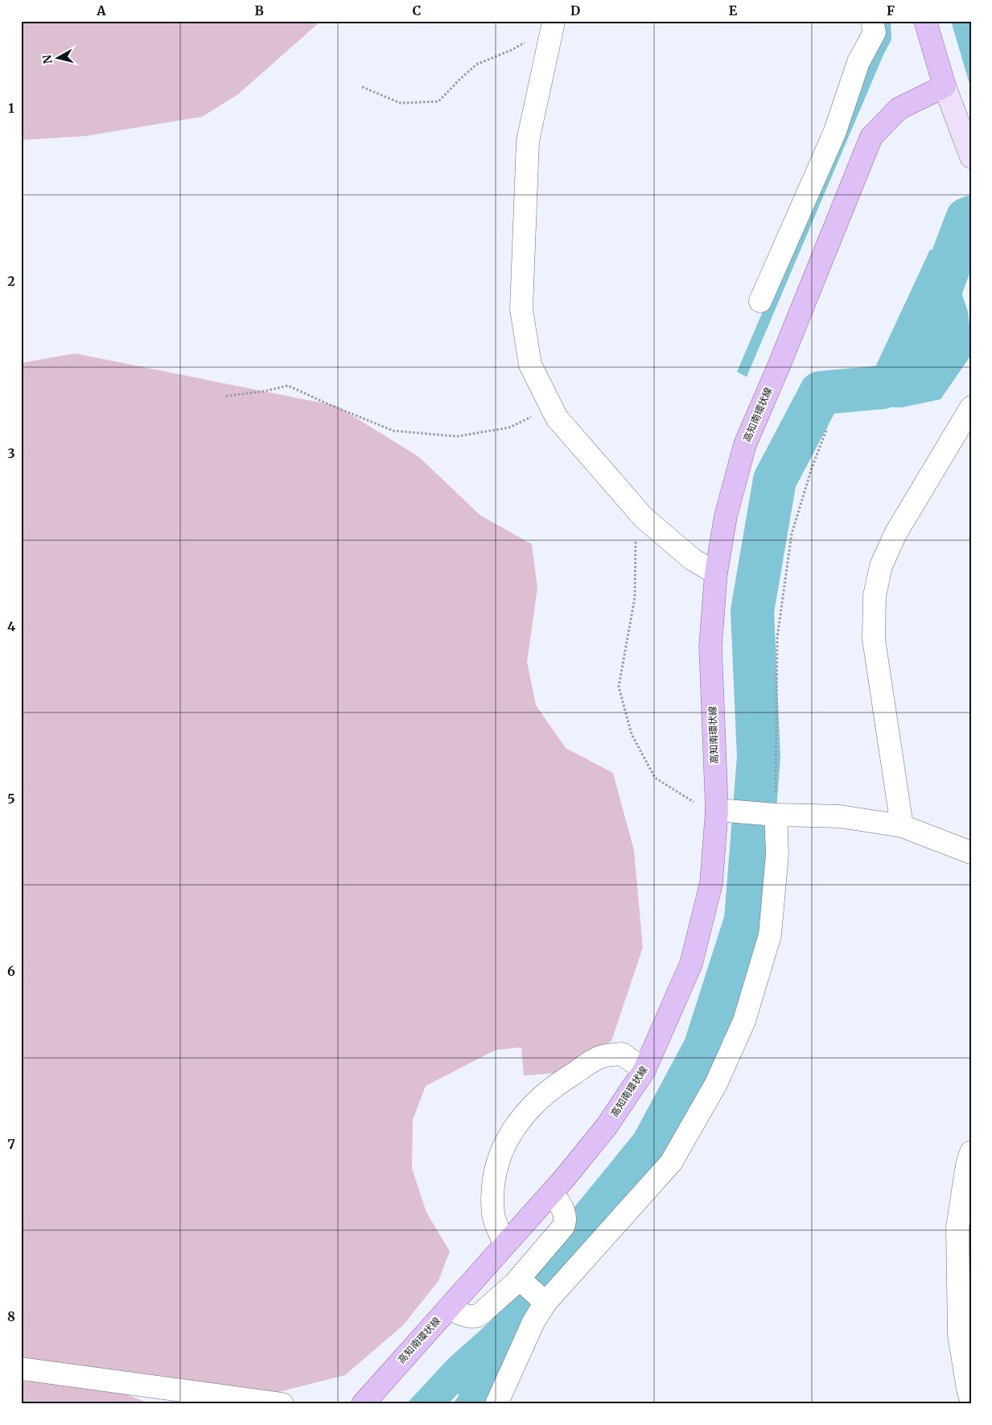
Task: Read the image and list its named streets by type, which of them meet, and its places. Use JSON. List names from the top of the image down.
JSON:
{
  "streets": {
    "main road": ["高知南環状線"]
  },
  "north": "left",
  "grid": {
    "columns": [
      "A",
      "B",
      "C",
      "D",
      "E",
      "F"
    ],
    "rows": [
      "1",
      "2",
      "3",
      "4",
      "5",
      "6",
      "7",
      "8"
    ]
  }
}
